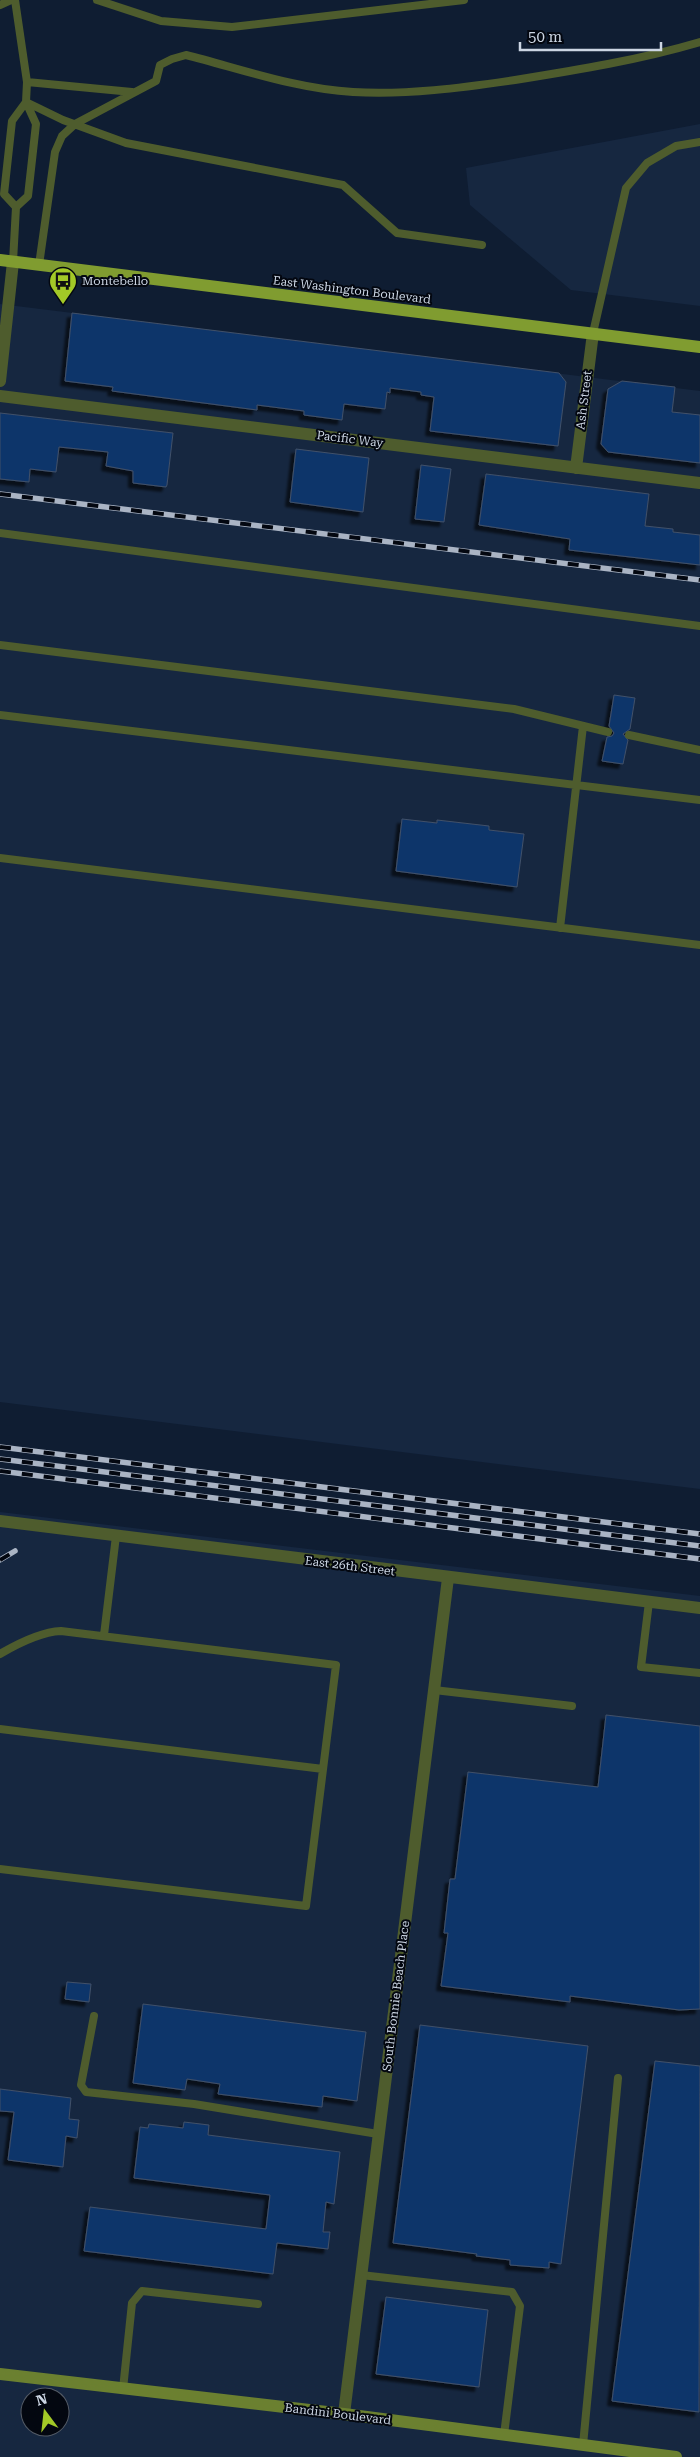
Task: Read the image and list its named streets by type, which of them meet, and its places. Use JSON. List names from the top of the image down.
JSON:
{
  "streets": {
    "main road": ["East Washington Boulevard", "Bandini Boulevard"],
    "street": [
      "Ash Street",
      "Pacific Way",
      "East 26th Street",
      "South Bonnie Beach Place"
    ]
  },
  "crossings": [
    ["East Washington Boulevard", "Ash Street"],
    ["Ash Street", "Pacific Way"],
    ["East 26th Street", "South Bonnie Beach Place"],
    ["South Bonnie Beach Place", "Bandini Boulevard"]
  ],
  "places": {
    "bus stop": ["Montebello"]
  },
  "scale_bar": "50 m",
  "north": "top"
}
